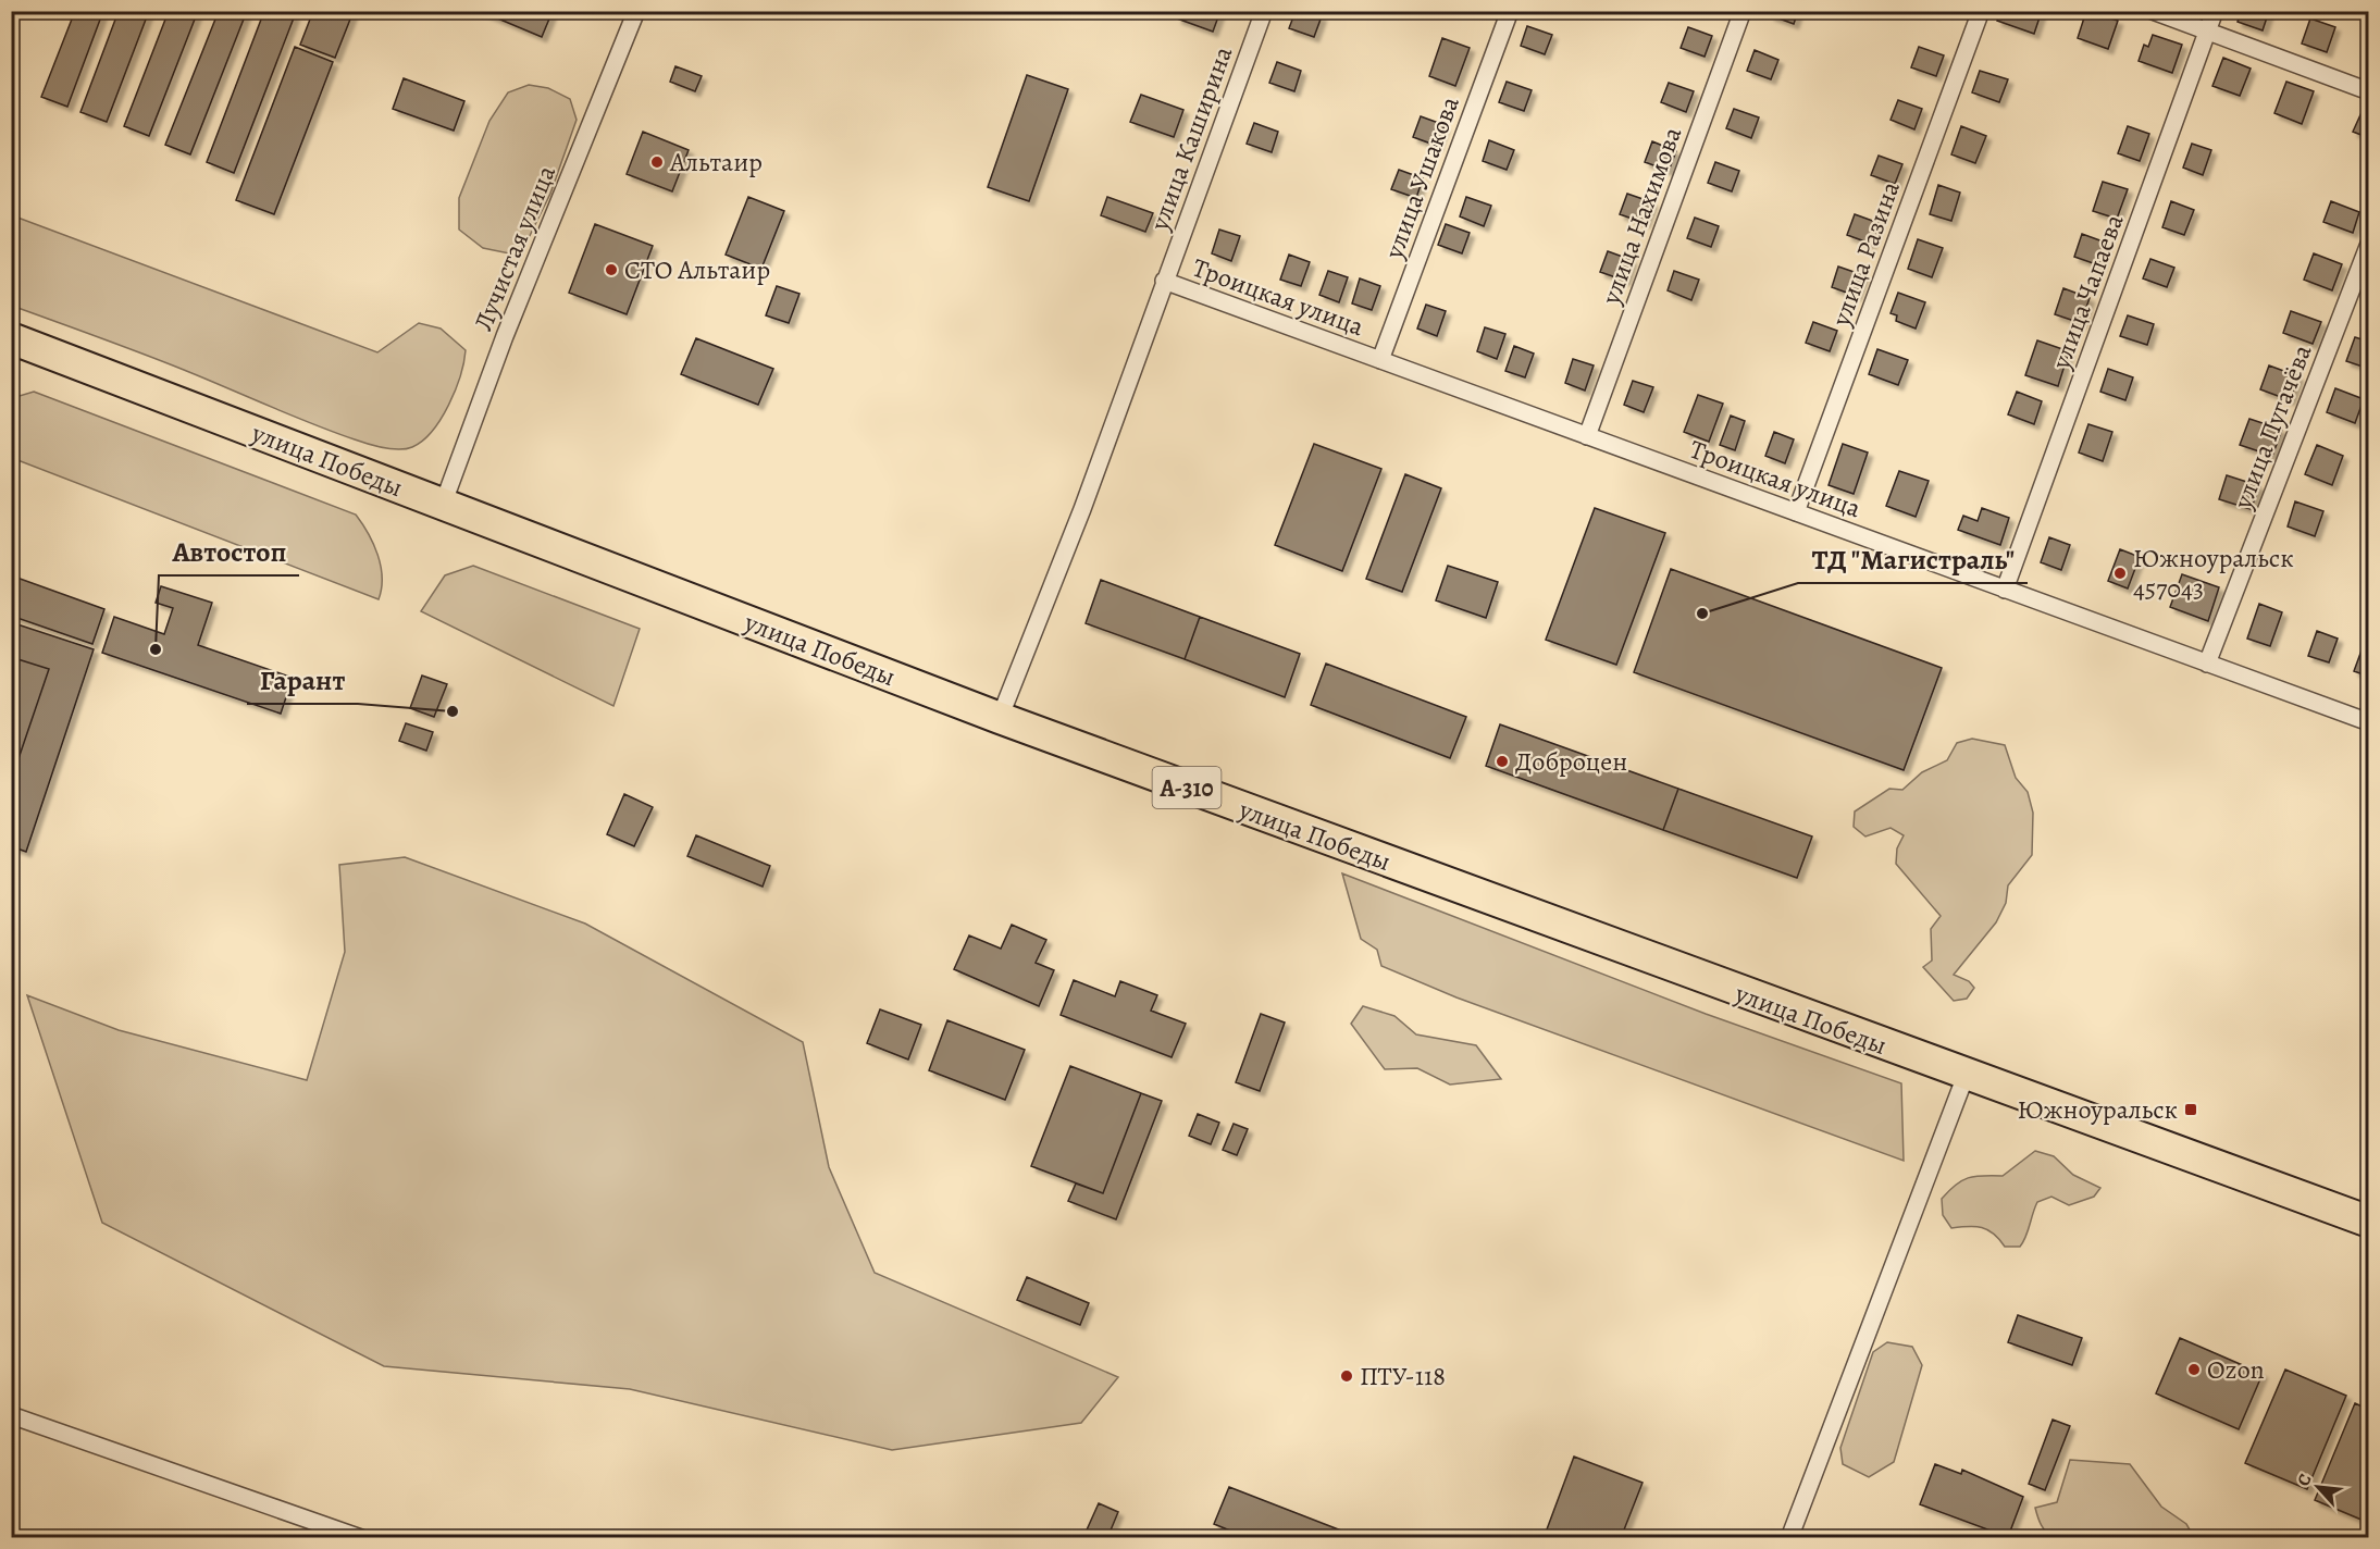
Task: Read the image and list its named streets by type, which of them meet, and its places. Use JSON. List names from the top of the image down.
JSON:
{
  "streets": {
    "highway": ["улица Победы", "А-310"],
    "street": [
      "улица Каширина",
      "улица Ушакова",
      "улица Нахимова",
      "Лучистая улица",
      "улица Разина",
      "улица Чапаева",
      "Троицкая улица",
      "улица Пугачёва"
    ]
  },
  "crossings": [
    ["улица Каширина", "Троицкая улица"],
    ["улица Каширина", "улица Победы"],
    ["улица Ушакова", "Троицкая улица"],
    ["улица Нахимова", "Троицкая улица"],
    ["Лучистая улица", "улица Победы"],
    ["улица Разина", "Троицкая улица"],
    ["улица Чапаева", "Троицкая улица"],
    ["Троицкая улица", "улица Пугачёва"]
  ],
  "places": {
    "other": [
      "Альтаир",
      "СТО Альтаир",
      "Южноуральск 457043",
      "ТД \"Магистраль\"",
      "Автостоп",
      "Гарант",
      "Доброцен",
      "Ozon",
      "ПТУ-118"
    ],
    "transit": ["Южноуральск"]
  },
  "north": "top left"
}
